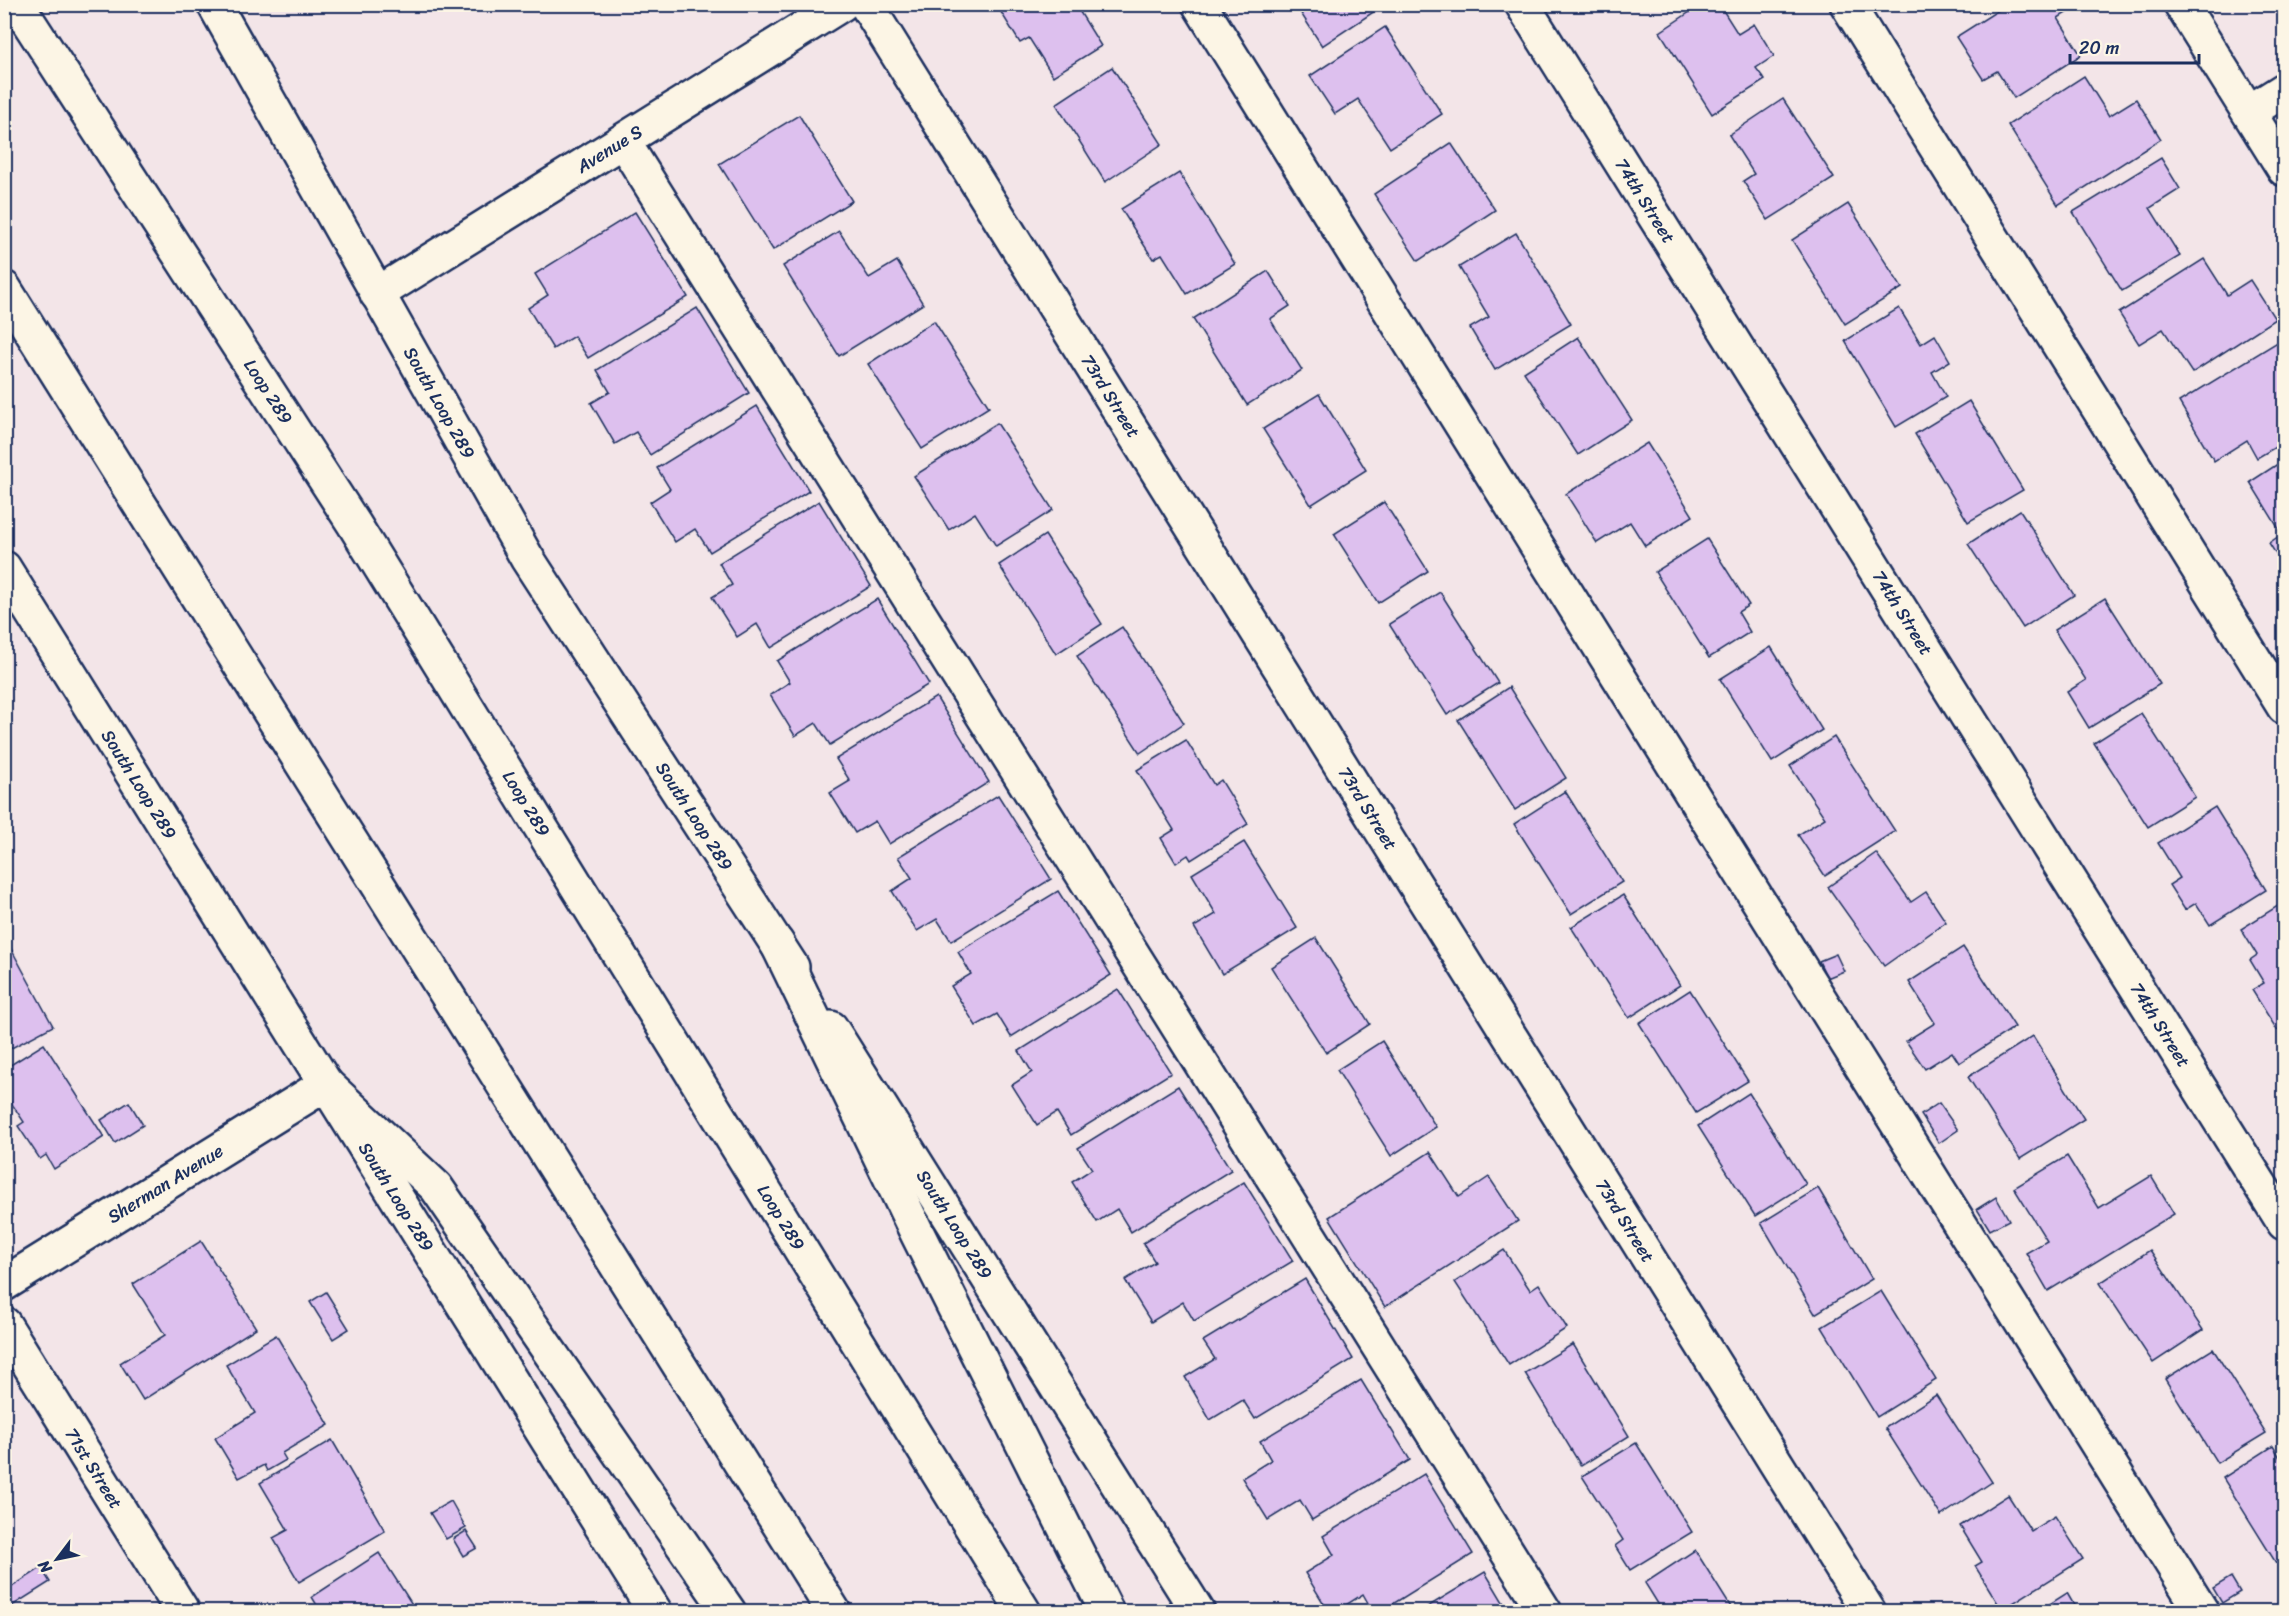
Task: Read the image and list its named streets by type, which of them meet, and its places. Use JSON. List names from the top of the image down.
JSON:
{
  "streets": {
    "main road": [
      "Avenue S",
      "74th Street",
      "Loop 289",
      "73rd Street",
      "South Loop 289",
      "Sherman Avenue",
      "71st Street"
    ]
  },
  "crossings": [
    ["Avenue S", "South Loop 289"],
    ["South Loop 289", "Sherman Avenue"]
  ],
  "scale_bar": "20 m",
  "north": "bottom left"
}
